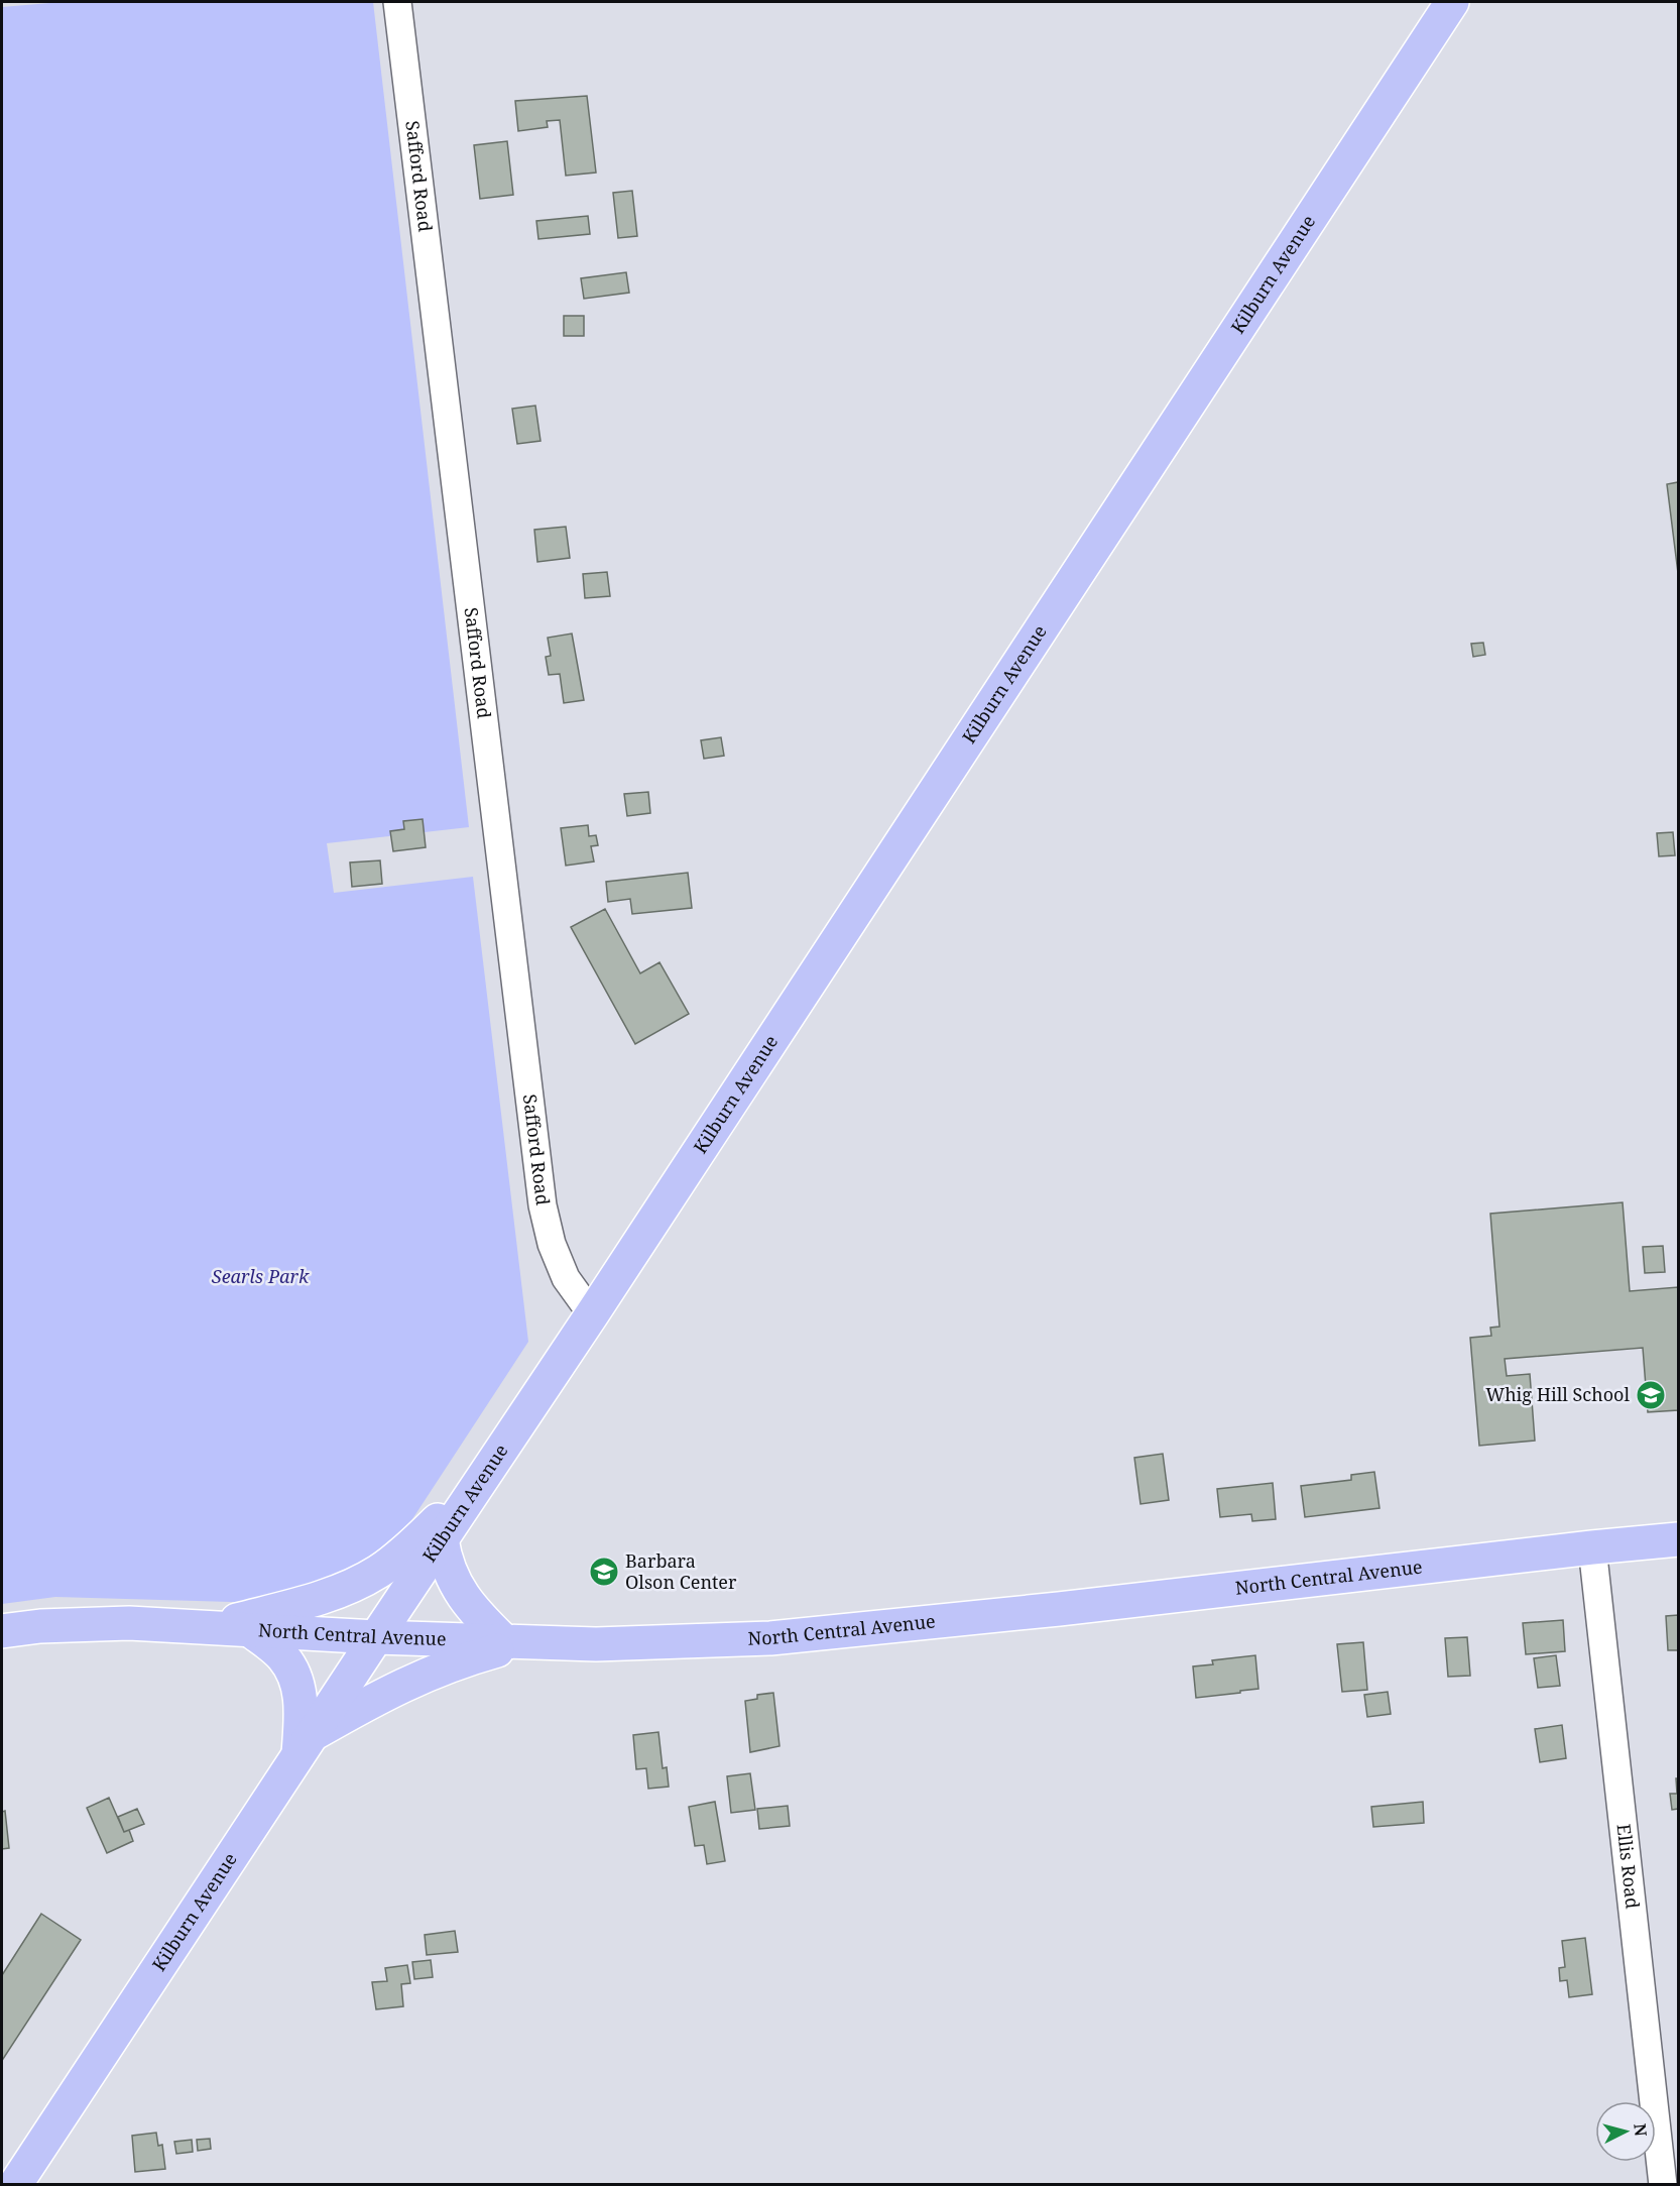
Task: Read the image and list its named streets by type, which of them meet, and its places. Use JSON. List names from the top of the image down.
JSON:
{
  "streets": {
    "main road": ["Kilburn Avenue", "North Central Avenue"],
    "street": ["Safford Road", "Ellis Road"]
  },
  "crossings": [
    ["Safford Road", "Kilburn Avenue"],
    ["Kilburn Avenue", "North Central Avenue"],
    ["North Central Avenue", "Ellis Road"]
  ],
  "parks": ["Searls Park"],
  "places": {
    "school or university": ["Whig Hill School", "Barbara Olson Center"]
  },
  "north": "right"
}
